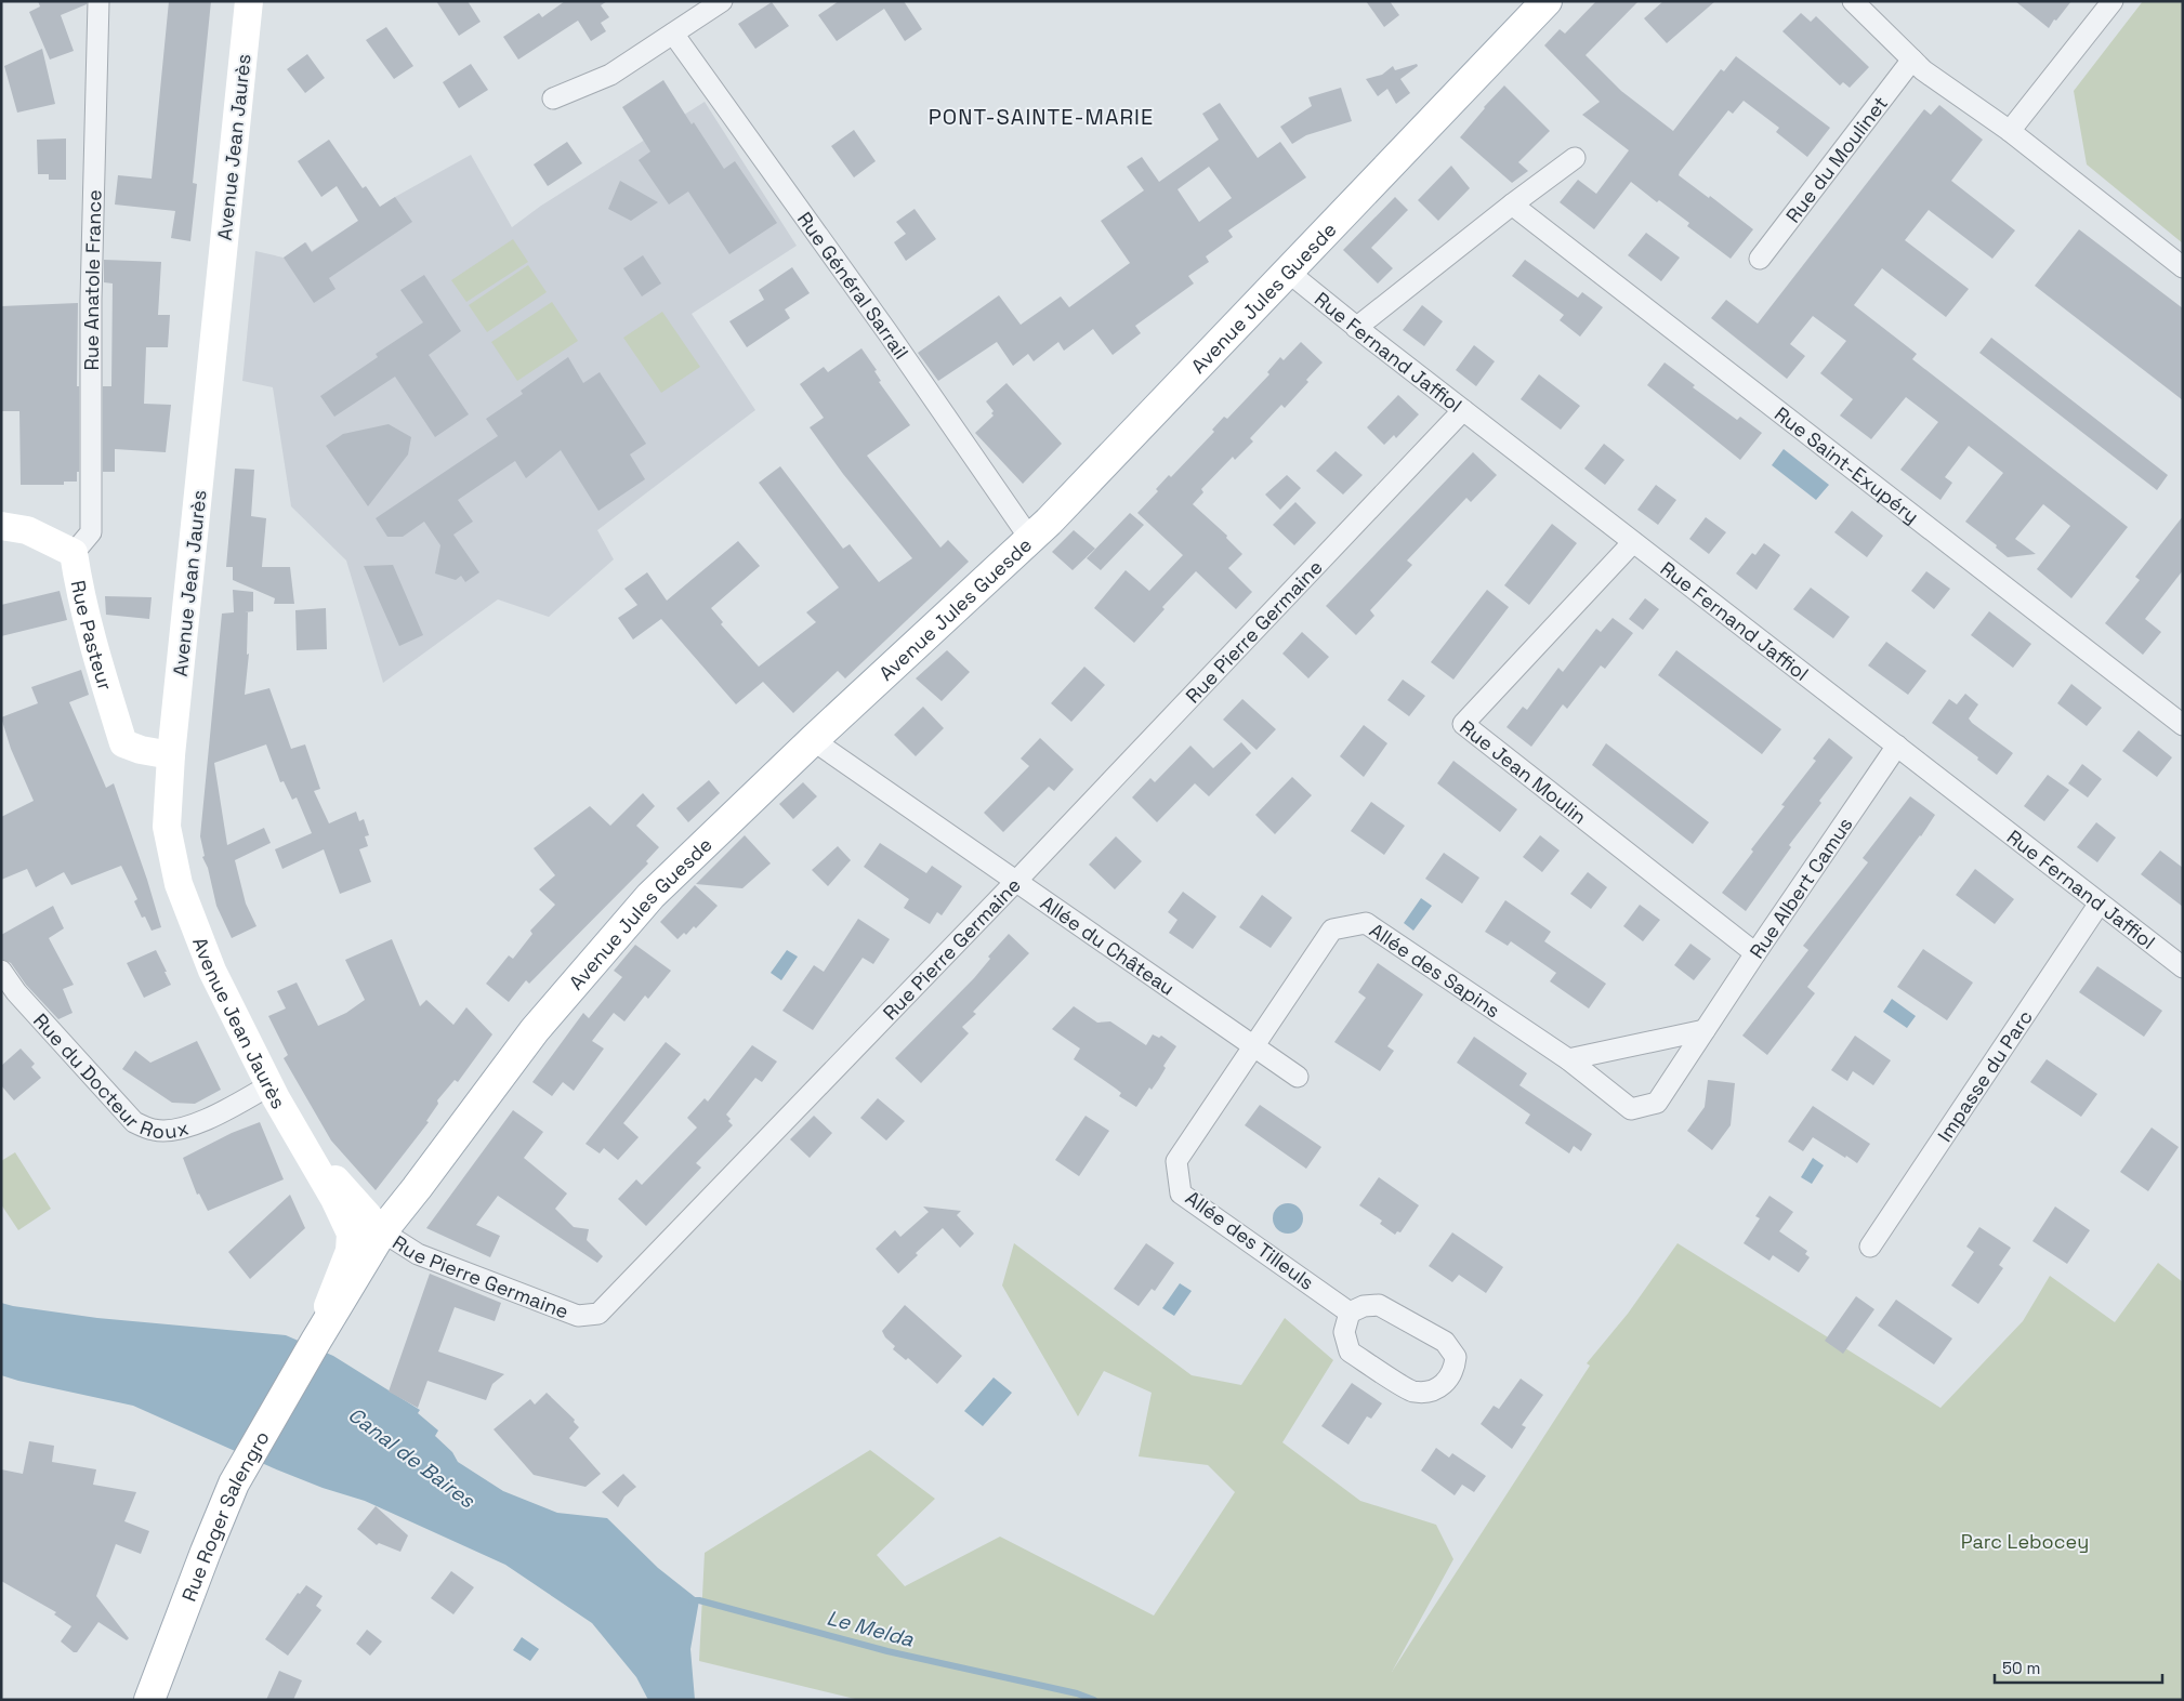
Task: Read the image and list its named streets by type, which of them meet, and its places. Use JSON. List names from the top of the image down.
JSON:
{
  "streets": {
    "main road": [
      "Avenue Jean Jaurès",
      "Avenue Jules Guesde",
      "Rue Pasteur",
      "Rue Roger Salengro"
    ],
    "street": [
      "Rue du Moulinet",
      "Rue Anatole France",
      "Rue Général Sarrail",
      "Rue Fernand Jaffiol",
      "Rue Saint-Exupéry",
      "Rue Pierre Germaine",
      "Rue Jean Moulin",
      "Rue Albert Camus",
      "Allée du Château",
      "Allée des Sapins",
      "Rue du Docteur Roux",
      "Impasse du Parc",
      "Allée des Tilleuls"
    ]
  },
  "crossings": [
    ["Avenue Jean Jaurès", "Avenue Jules Guesde"],
    ["Avenue Jean Jaurès", "Rue Pierre Germaine"],
    ["Avenue Jean Jaurès", "Rue Pasteur"],
    ["Avenue Jean Jaurès", "Rue du Docteur Roux"],
    ["Avenue Jean Jaurès", "Rue Roger Salengro"],
    ["Rue Anatole France", "Rue Pasteur"],
    ["Rue Général Sarrail", "Avenue Jules Guesde"],
    ["Avenue Jules Guesde", "Rue Fernand Jaffiol"],
    ["Avenue Jules Guesde", "Rue Pierre Germaine"],
    ["Avenue Jules Guesde", "Allée du Château"],
    ["Avenue Jules Guesde", "Rue Roger Salengro"],
    ["Rue Fernand Jaffiol", "Rue Pierre Germaine"],
    ["Rue Fernand Jaffiol", "Rue Jean Moulin"],
    ["Rue Fernand Jaffiol", "Rue Albert Camus"],
    ["Rue Fernand Jaffiol", "Impasse du Parc"],
    ["Rue Pierre Germaine", "Allée du Château"],
    ["Rue Jean Moulin", "Rue Albert Camus"],
    ["Rue Albert Camus", "Allée des Sapins"],
    ["Allée du Château", "Allée des Sapins"],
    ["Allée du Château", "Allée des Tilleuls"],
    ["Allée des Sapins", "Allée des Tilleuls"]
  ],
  "districts": ["PONT-SAINTE-MARIE"],
  "water": ["Canal de Baires", "Le Melda"],
  "parks": ["Parc Lebocey"],
  "scale_bar": "50 m"
}
